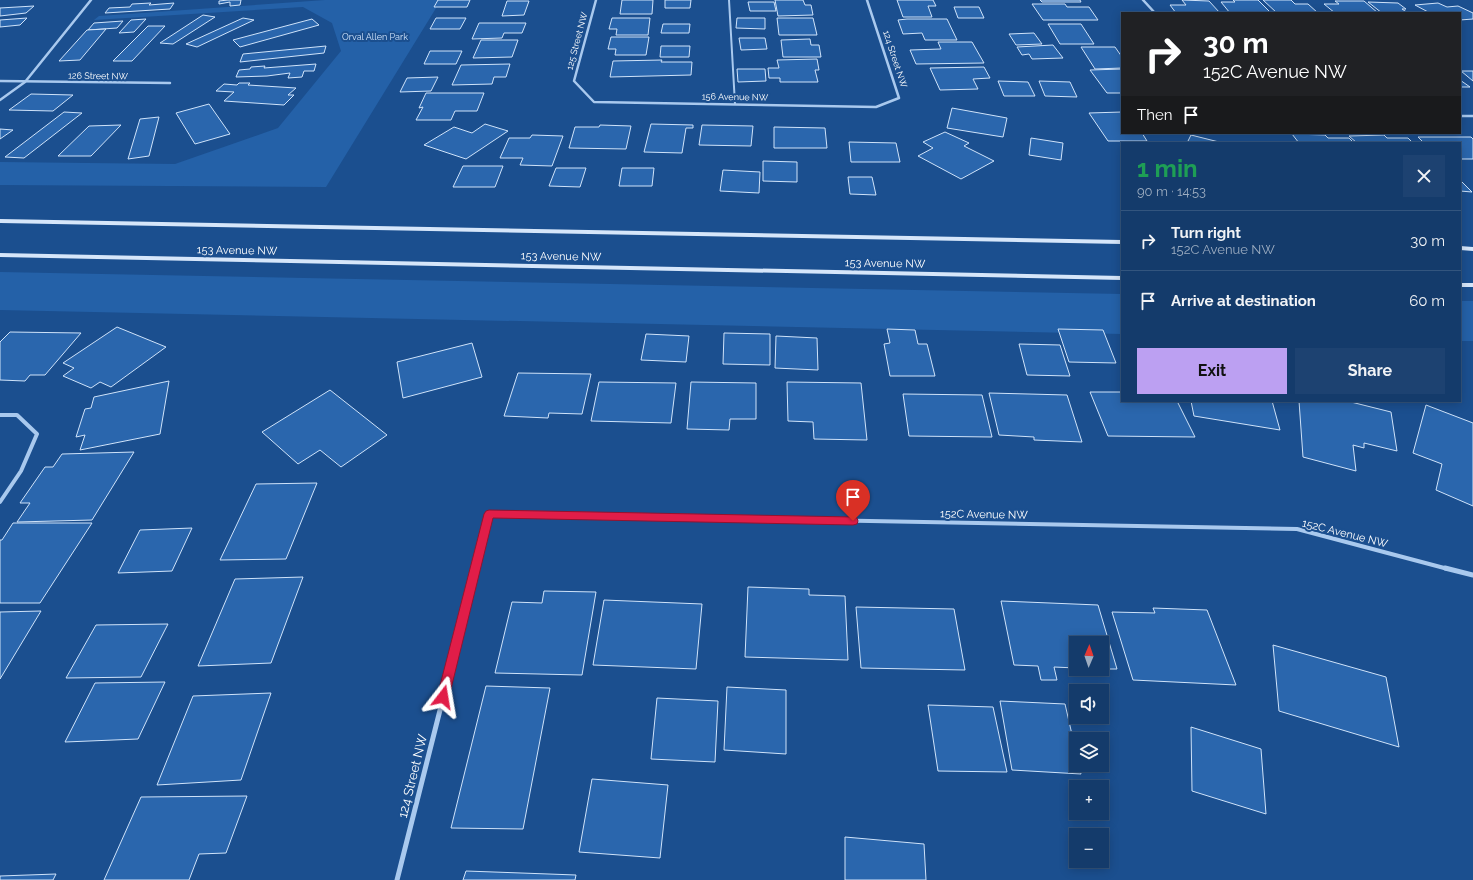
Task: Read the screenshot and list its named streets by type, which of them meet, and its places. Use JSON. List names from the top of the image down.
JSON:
{
  "streets": {
    "main road": ["153 Avenue NW"],
    "street": [
      "125 Street NW",
      "124 Street NW",
      "126 Street NW",
      "156 Avenue NW",
      "152C Avenue NW"
    ]
  },
  "crossings": [
    ["125 Street NW", "156 Avenue NW"],
    ["124 Street NW", "156 Avenue NW"],
    ["124 Street NW", "152C Avenue NW"]
  ],
  "parks": ["Orval Allen Park"],
  "north": "top",
  "page": {
    "turn": ["30 m", "152C Avenue NW"],
    "then": "Then",
    "heading": ["1 min", "90 m · 14:53"],
    "list": [
      {
        "name": "Turn right",
        "note": "152C Avenue NW",
        "value": "30 m"
      },
      {
        "name": "Arrive at destination",
        "value": "60 m"
      }
    ],
    "buttons": ["Exit", "Share"],
    "map_buttons": ["+", "−"]
  }
}
